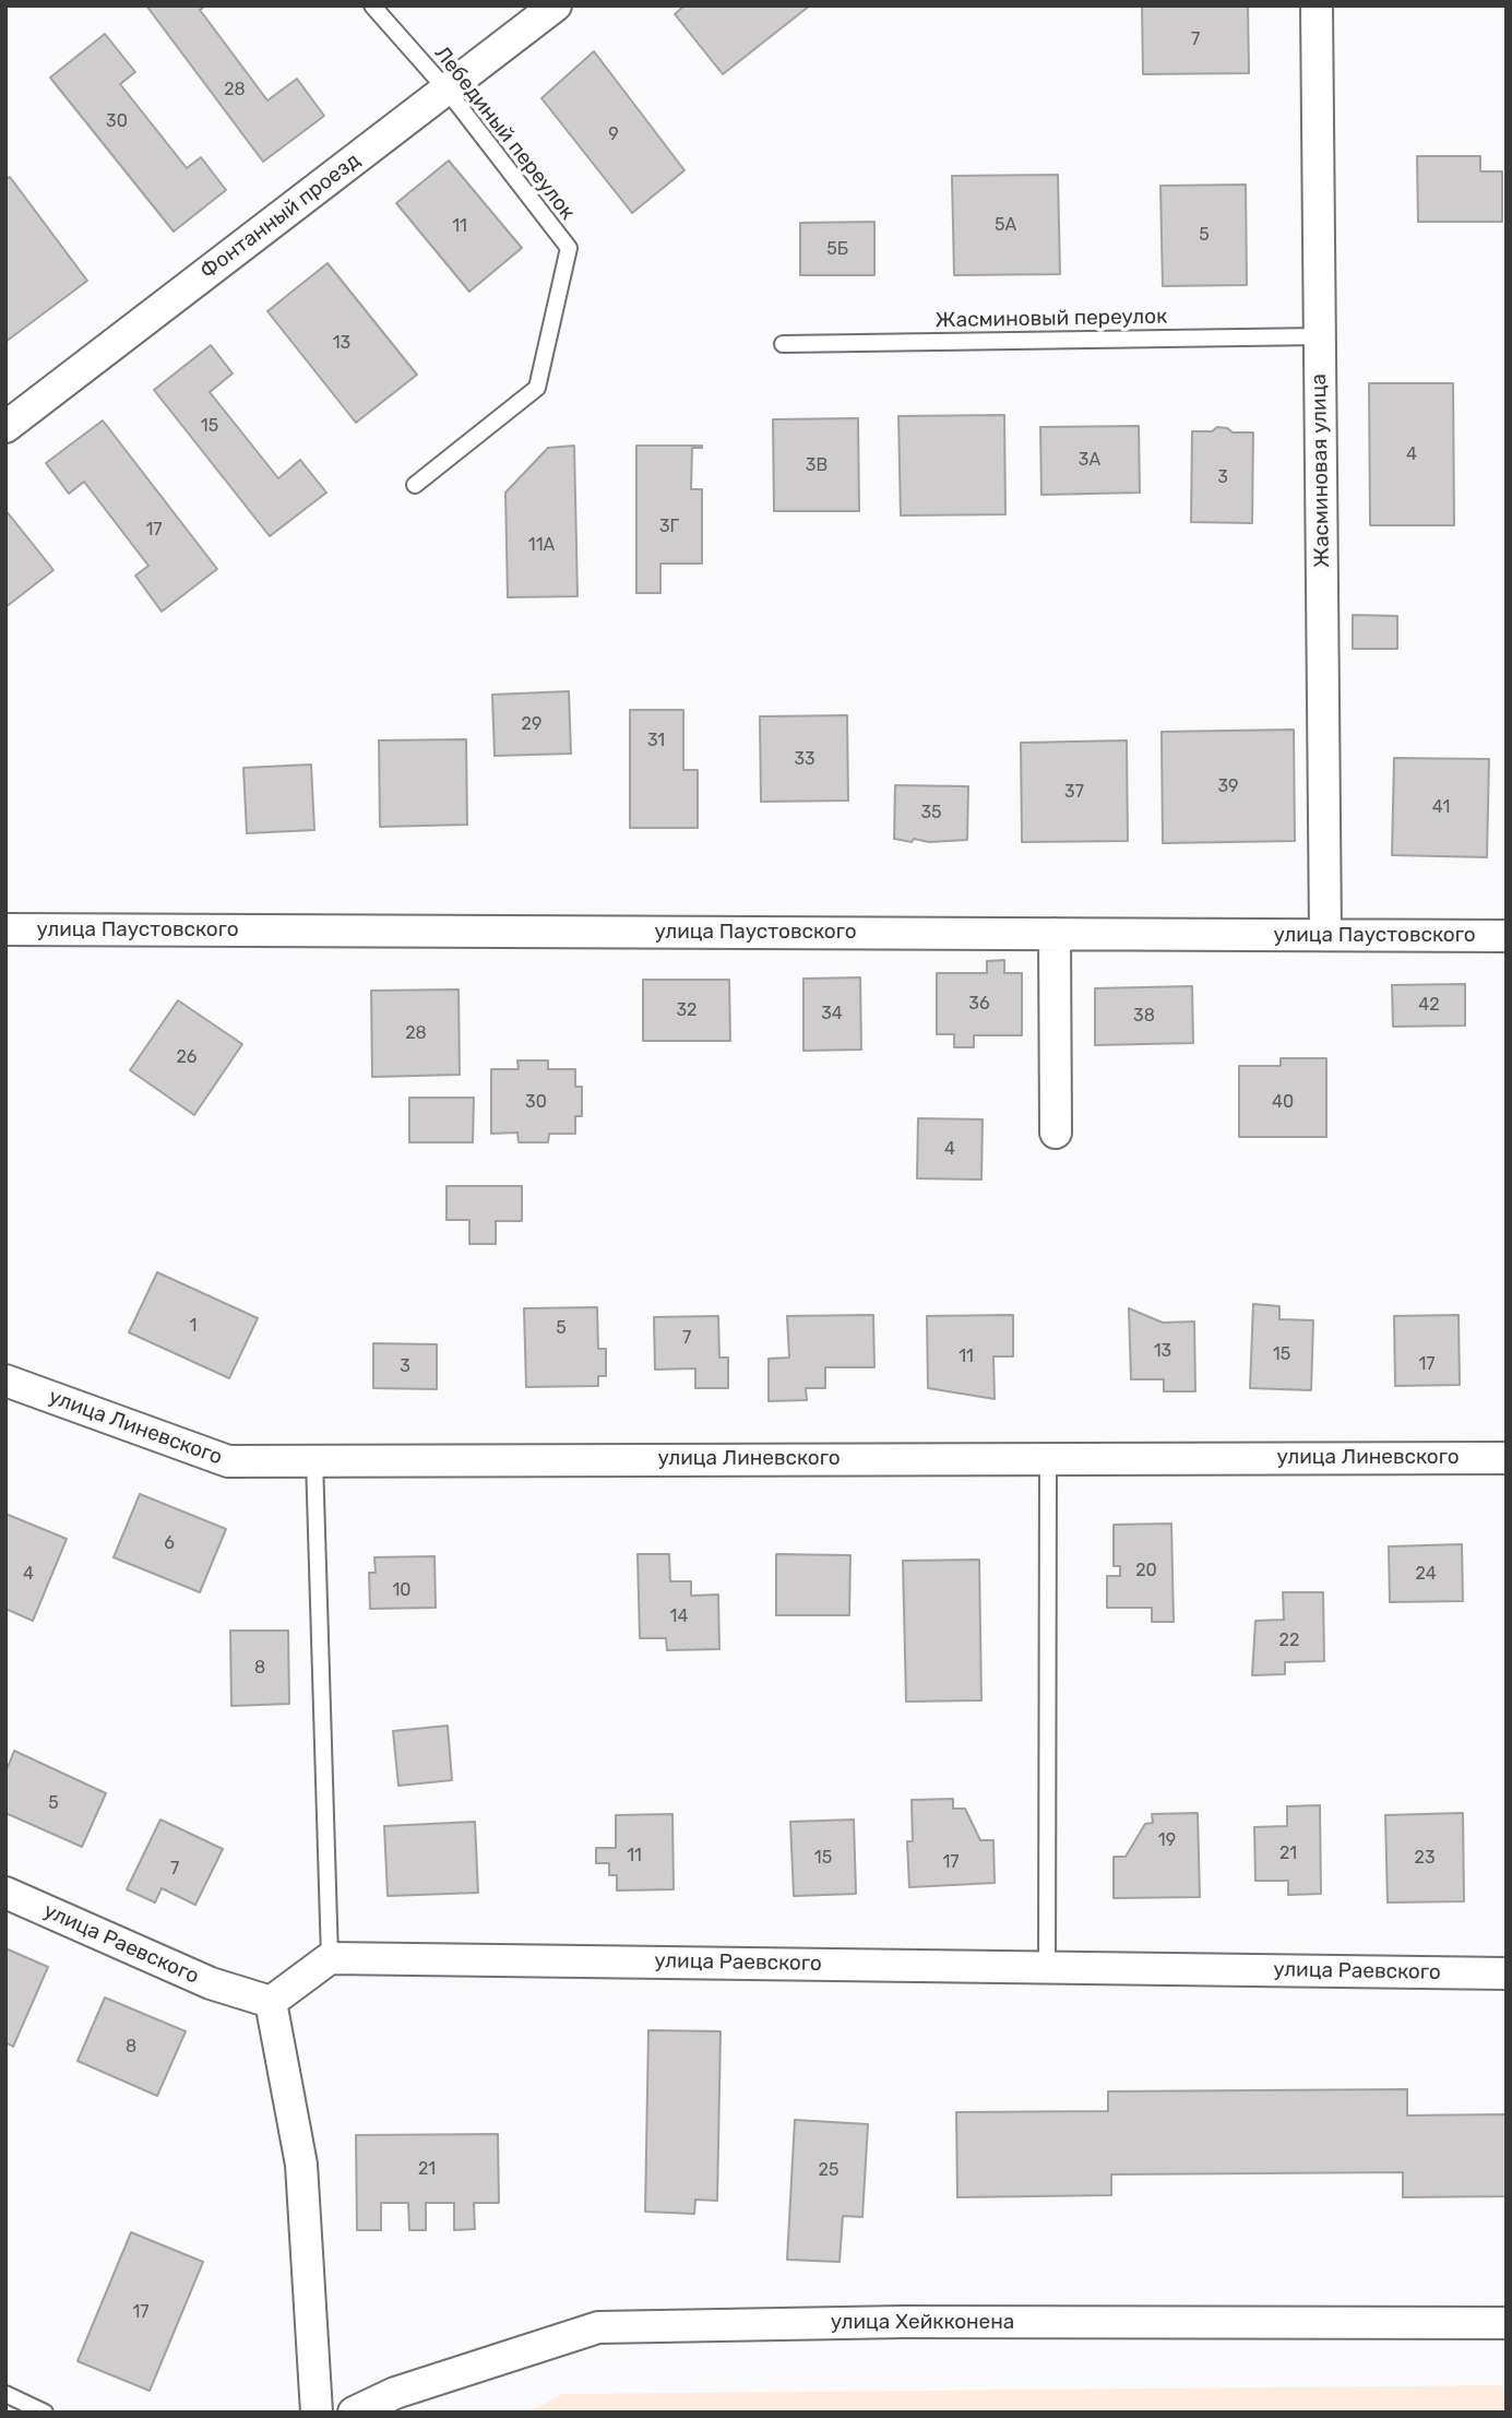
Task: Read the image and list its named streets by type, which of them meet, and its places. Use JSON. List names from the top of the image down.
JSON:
{
  "streets": {
    "street": [
      "Фонтанный проезд",
      "Жасминовая улица",
      "улица Паустовского",
      "улица Линевского",
      "улица Раевского",
      "улица Хейкконена"
    ],
    "lane": ["Лебединый переулок", "Жасминовый переулок"]
  },
  "crossings": [
    ["Лебединый переулок", "Фонтанный проезд"],
    ["Жасминовый переулок", "Жасминовая улица"],
    ["Жасминовая улица", "улица Паустовского"]
  ],
  "house_numbers": [
    "7",
    "28",
    "30",
    "9",
    "5А",
    "11",
    "5",
    "5Б",
    "13",
    "15",
    "4",
    "3А",
    "3В",
    "3",
    "3Г",
    "17",
    "11А",
    "29",
    "31",
    "33",
    "39",
    "37",
    "41",
    "35",
    "36",
    "42",
    "32",
    "34",
    "38",
    "28",
    "26",
    "30",
    "40",
    "4",
    "1",
    "5",
    "7",
    "13",
    "15",
    "11",
    "17",
    "3",
    "6",
    "20",
    "4",
    "24",
    "10",
    "14",
    "22",
    "8",
    "5",
    "19",
    "21",
    "11",
    "15",
    "23",
    "17",
    "7",
    "8",
    "21",
    "25",
    "17"
  ]
}
